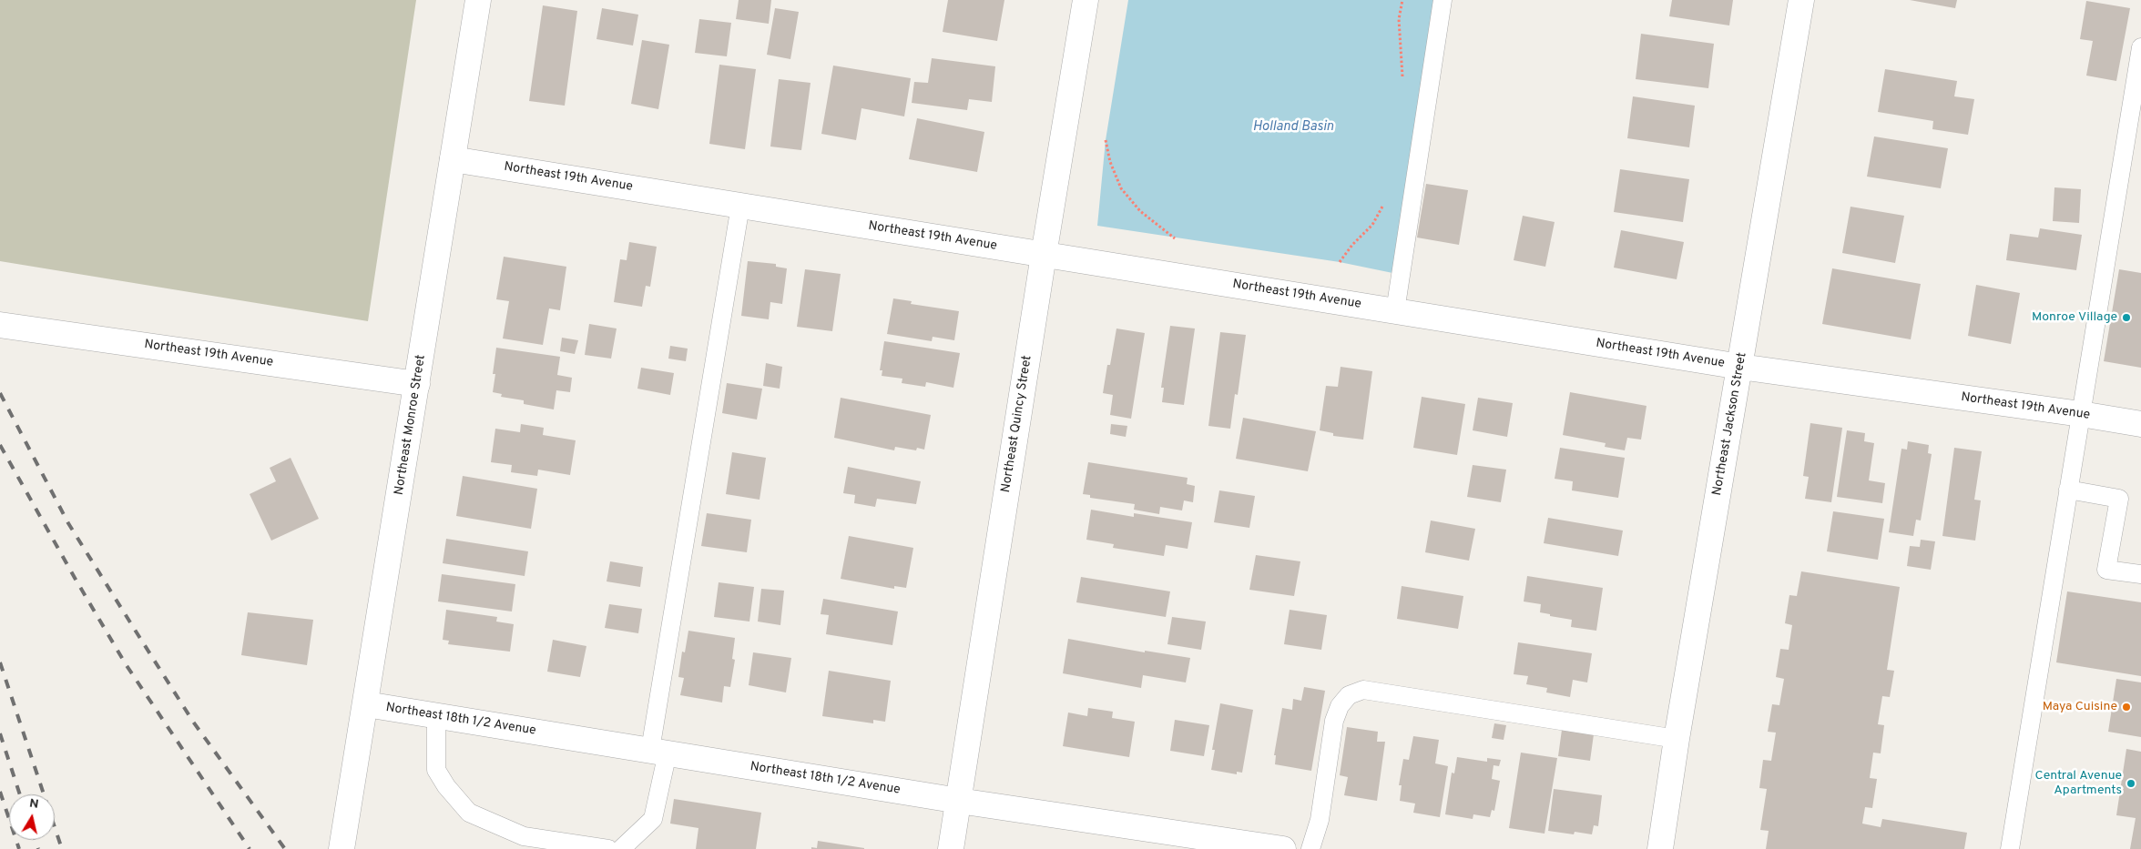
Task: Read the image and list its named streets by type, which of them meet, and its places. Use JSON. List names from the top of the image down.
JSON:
{
  "streets": {
    "street": [
      "Northeast 19th Avenue",
      "Northeast Quincy Street",
      "Northeast Jackson Street",
      "Northeast Monroe Street",
      "Northeast 18th 1/2 Avenue"
    ]
  },
  "crossings": [
    ["Northeast 19th Avenue", "Northeast Quincy Street"],
    ["Northeast 19th Avenue", "Northeast Jackson Street"],
    ["Northeast 19th Avenue", "Northeast Monroe Street"],
    ["Northeast Quincy Street", "Northeast 18th 1/2 Avenue"],
    ["Northeast Monroe Street", "Northeast 18th 1/2 Avenue"]
  ],
  "water": ["Holland Basin"],
  "places": ["Monroe Village", "Maya Cuisine", "Central Avenue Apartments"],
  "north": "top"
}
